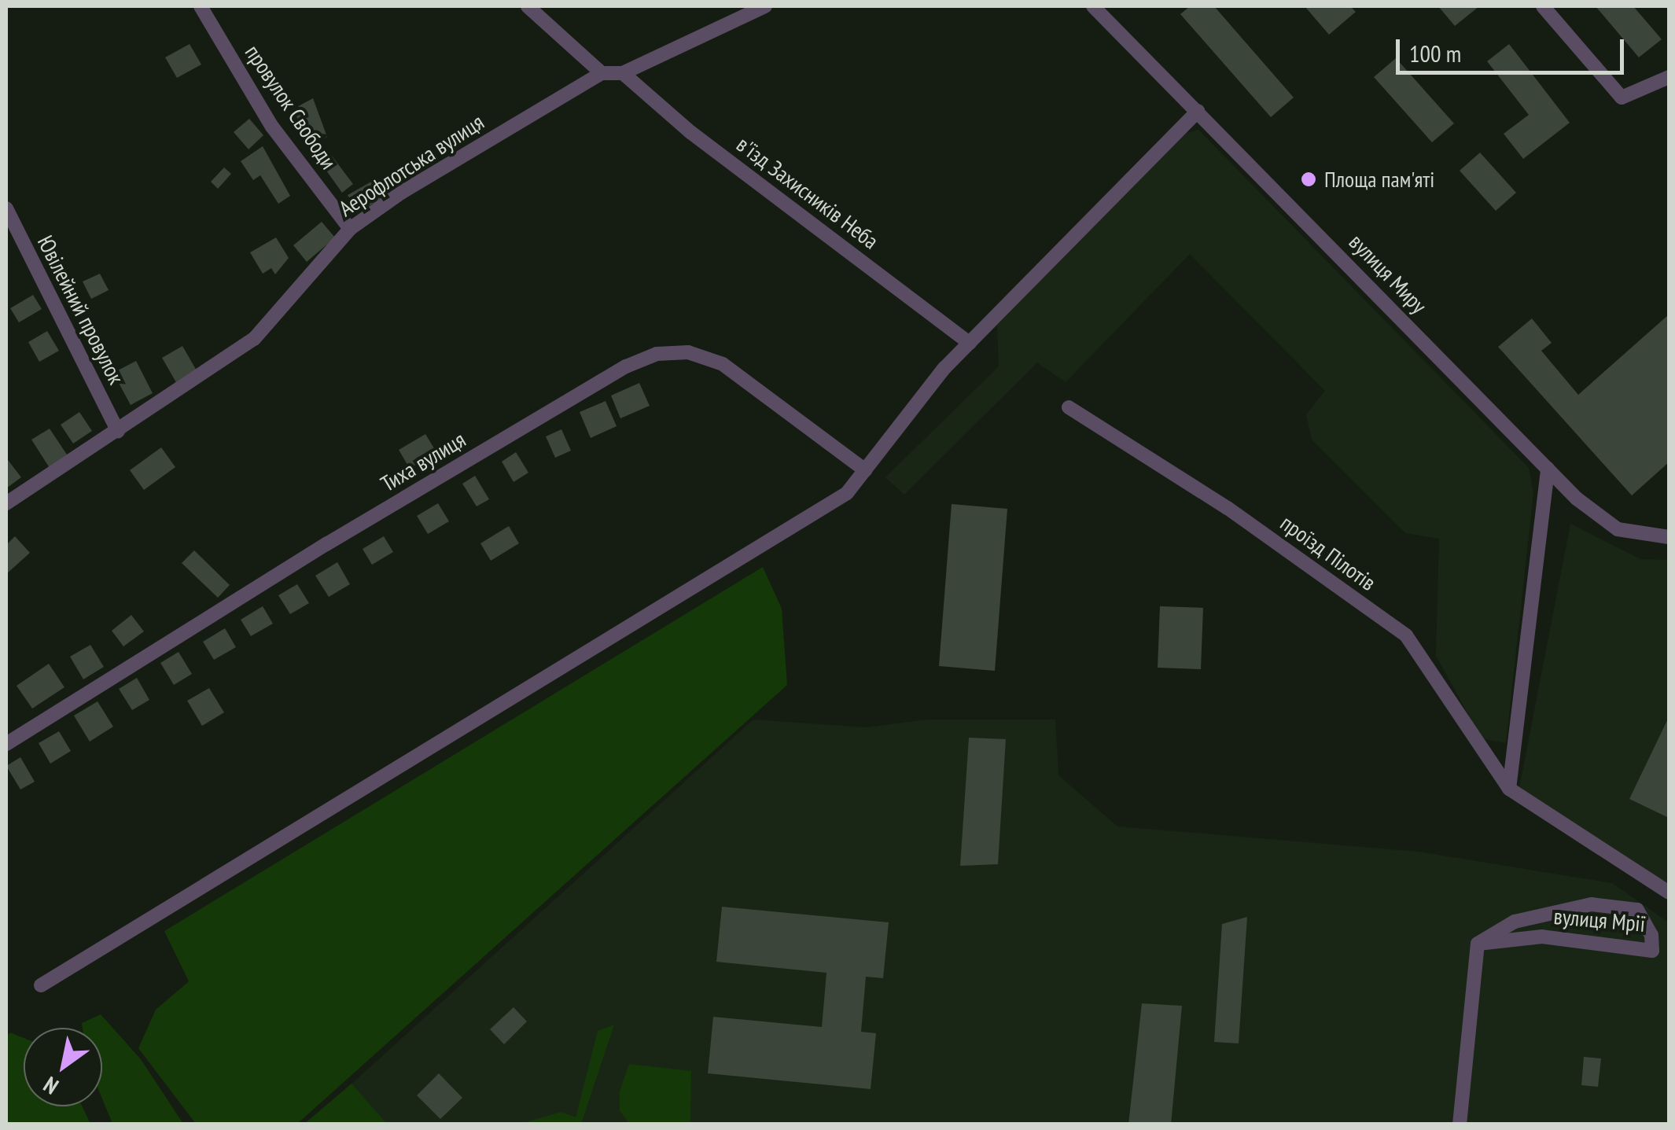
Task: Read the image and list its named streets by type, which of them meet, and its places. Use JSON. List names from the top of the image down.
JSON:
{
  "streets": {
    "street": [
      "провулок Свободи",
      "Аерофлотська вулиця",
      "в'їзд Захисників Неба",
      "вулиця Миру",
      "Ювілейний провулок",
      "Тиха вулиця",
      "проїзд Пілотів",
      "вулиця Мрії"
    ]
  },
  "crossings": [
    ["провулок Свободи", "Аерофлотська вулиця"],
    ["Аерофлотська вулиця", "Ювілейний провулок"]
  ],
  "places": ["Площа пам'яті"],
  "scale_bar": "100 m",
  "north": "bottom left"
}
